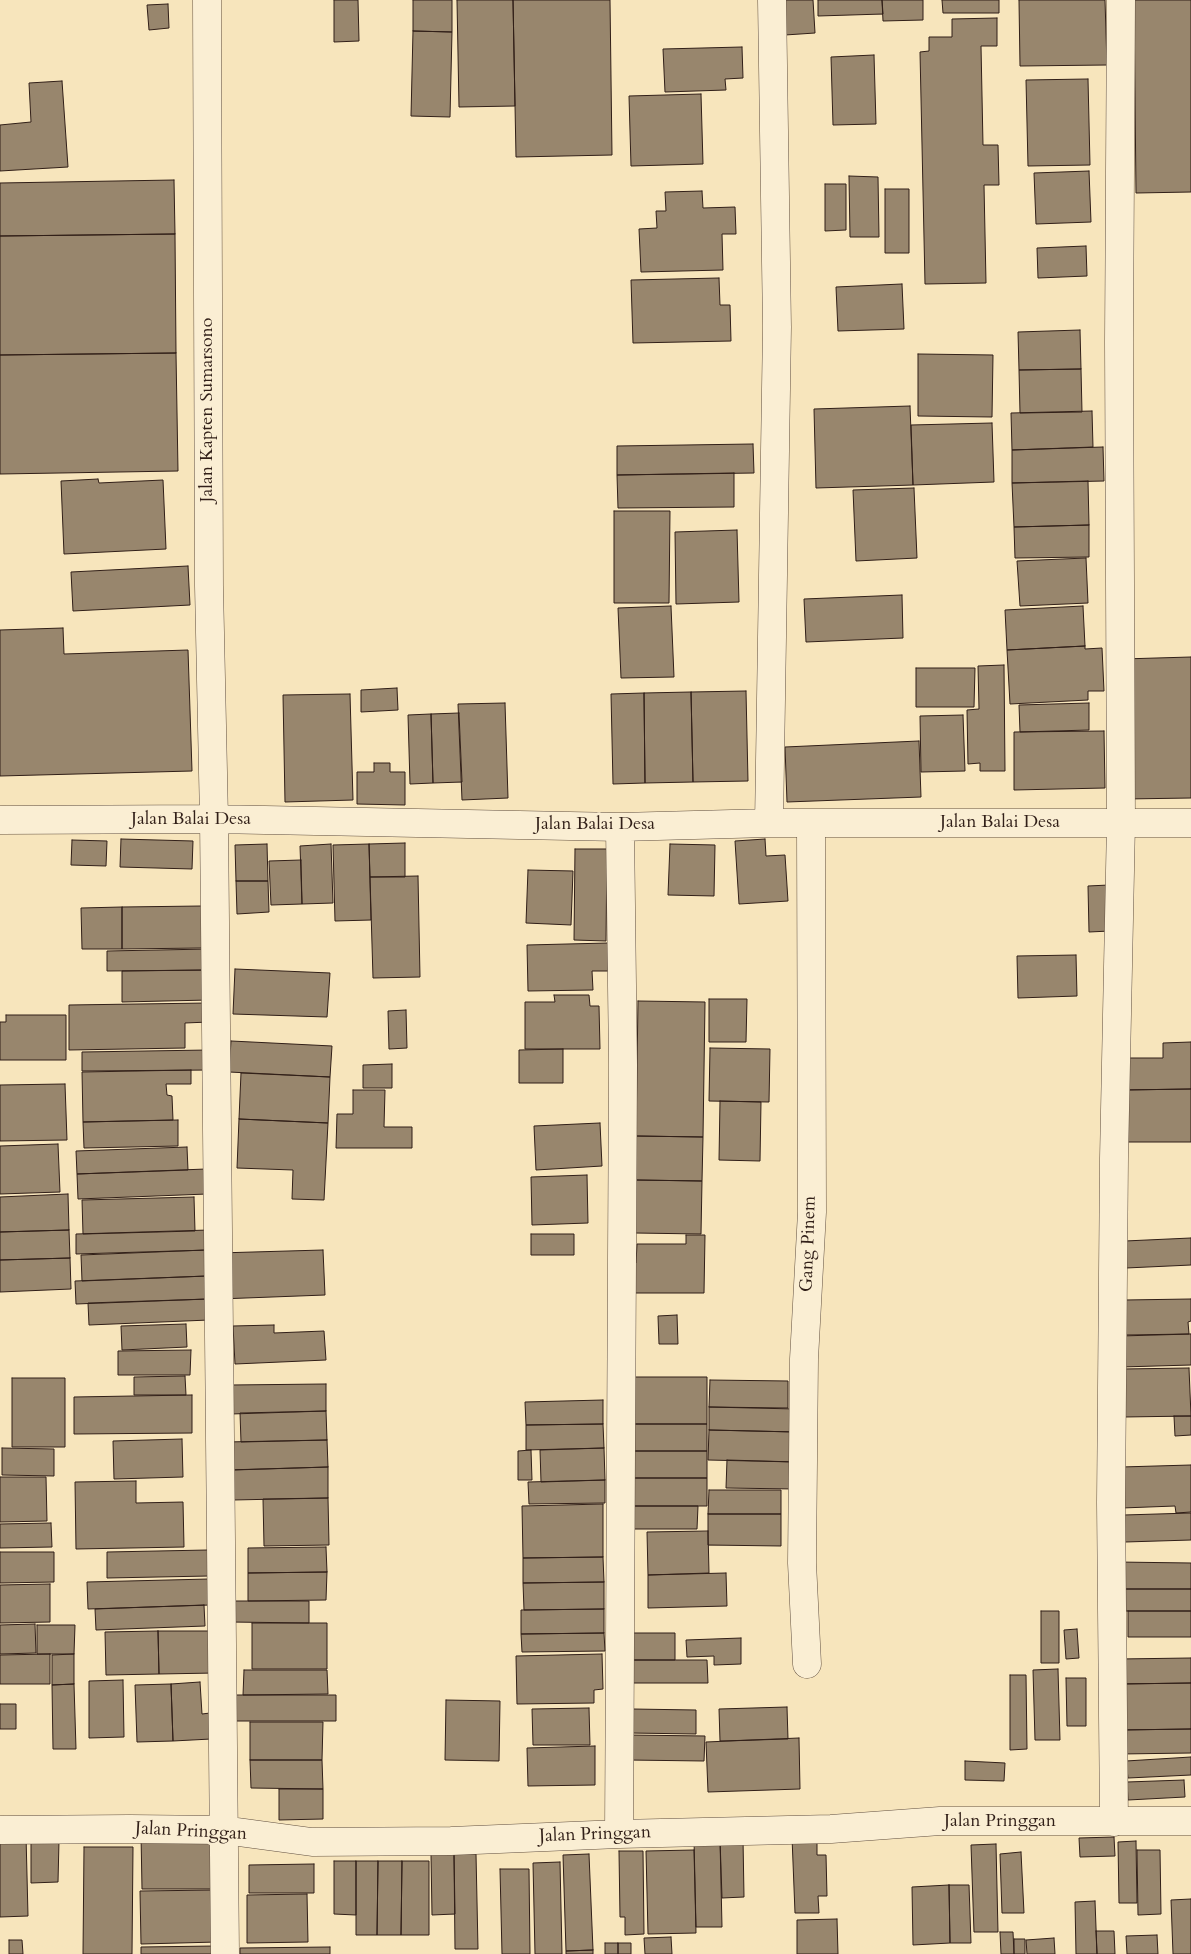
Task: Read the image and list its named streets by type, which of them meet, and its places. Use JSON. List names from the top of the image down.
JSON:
{
  "streets": {
    "street": [
      "Jalan Kapten Sumarsono",
      "Jalan Balai Desa",
      "Gang Pinem",
      "Jalan Pringgan"
    ]
  },
  "crossings": [
    ["Jalan Kapten Sumarsono", "Jalan Balai Desa"],
    ["Jalan Kapten Sumarsono", "Jalan Pringgan"],
    ["Jalan Balai Desa", "Gang Pinem"]
  ]
}
